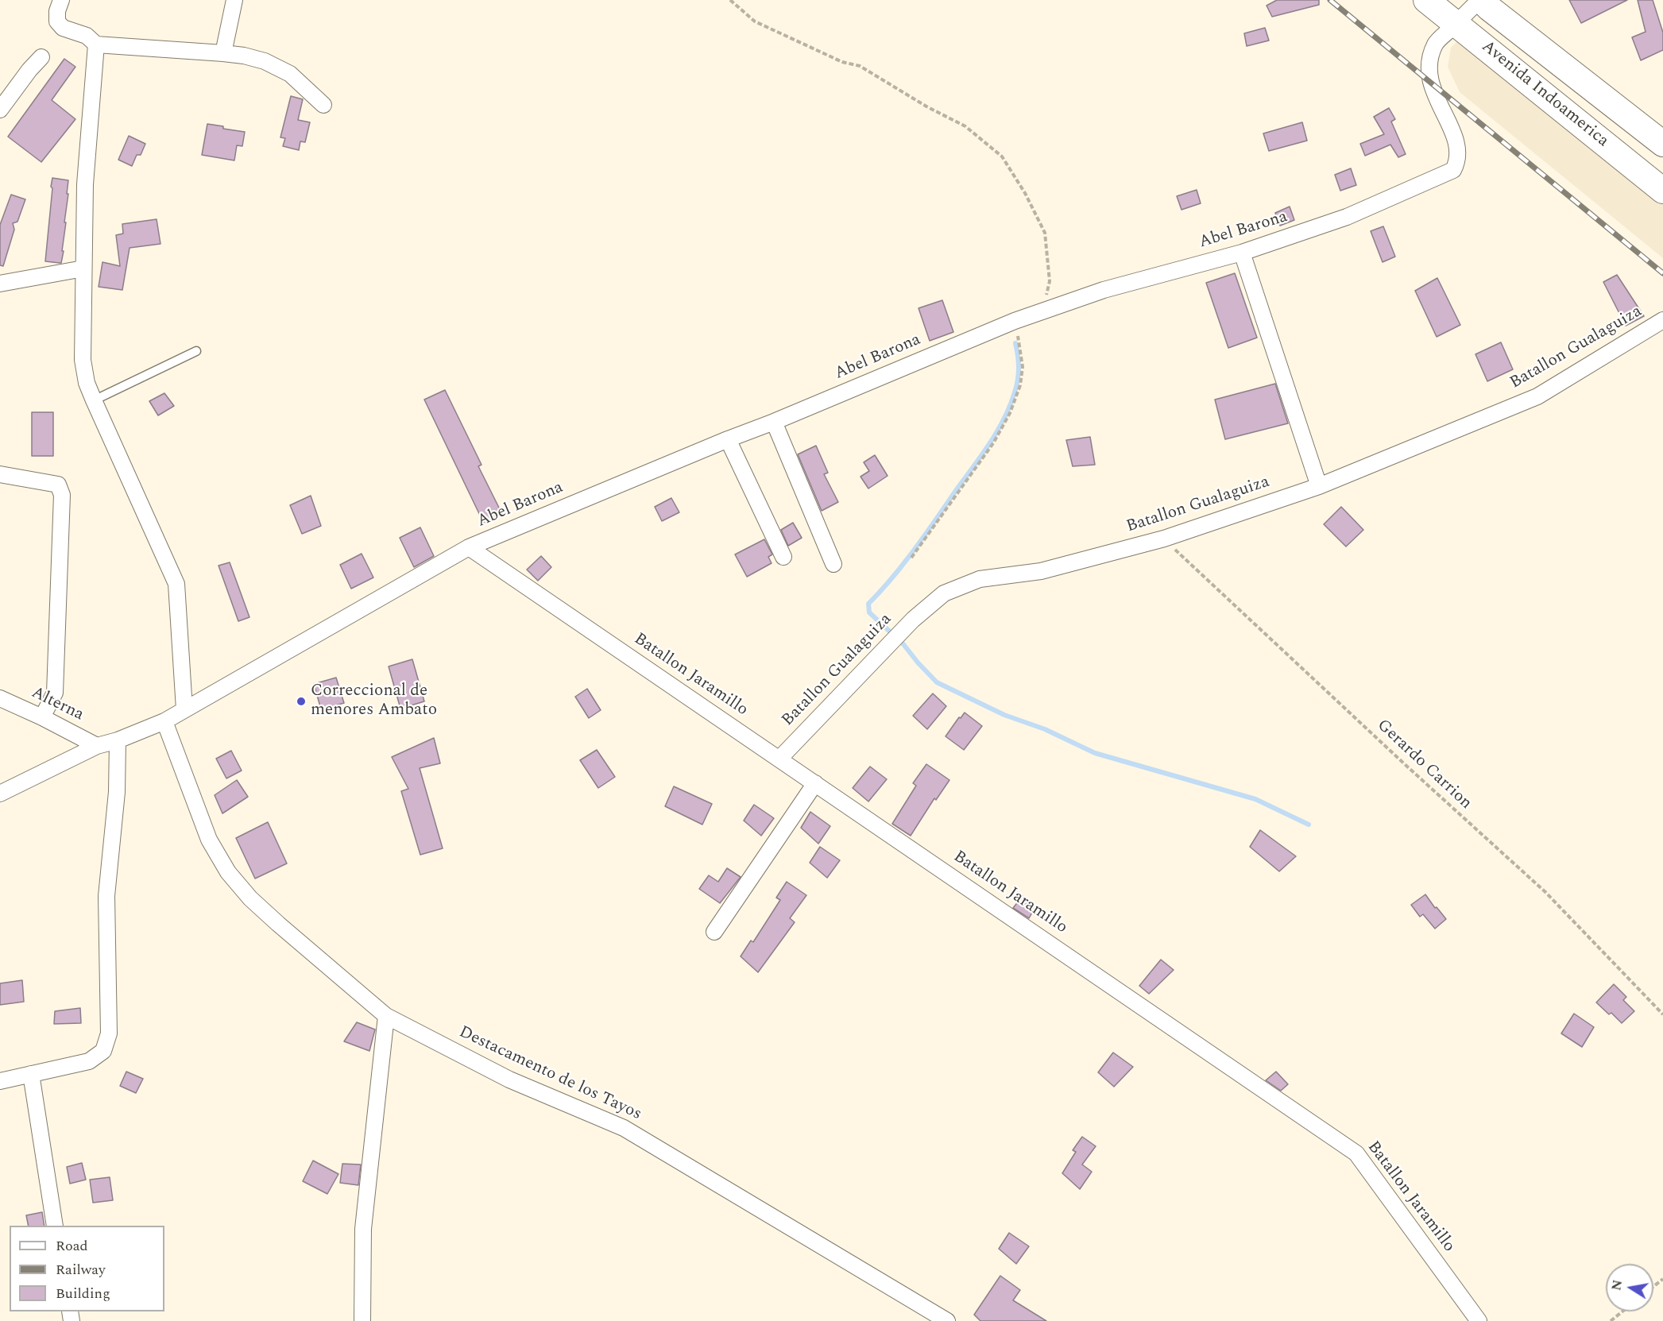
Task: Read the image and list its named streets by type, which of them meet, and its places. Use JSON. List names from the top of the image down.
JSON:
{
  "streets": {
    "main road": ["Avenida Indoamerica"],
    "street": [
      "Abel Barona",
      "Batallon Gualaguiza",
      "Batallon Jaramillo",
      "Alterna",
      "Destacamento de los Tayos"
    ],
    "path": ["Gerardo Carrion"]
  },
  "crossings": [
    ["Avenida Indoamerica", "Abel Barona"],
    ["Abel Barona", "Batallon Jaramillo"],
    ["Abel Barona", "Alterna"],
    ["Abel Barona", "Destacamento de los Tayos"],
    ["Batallon Gualaguiza", "Batallon Jaramillo"],
    ["Batallon Gualaguiza", "Gerardo Carrion"]
  ],
  "places": ["Correccional de menores Ambato"],
  "legend": ["Road", "Railway", "Building"],
  "north": "left"
}
